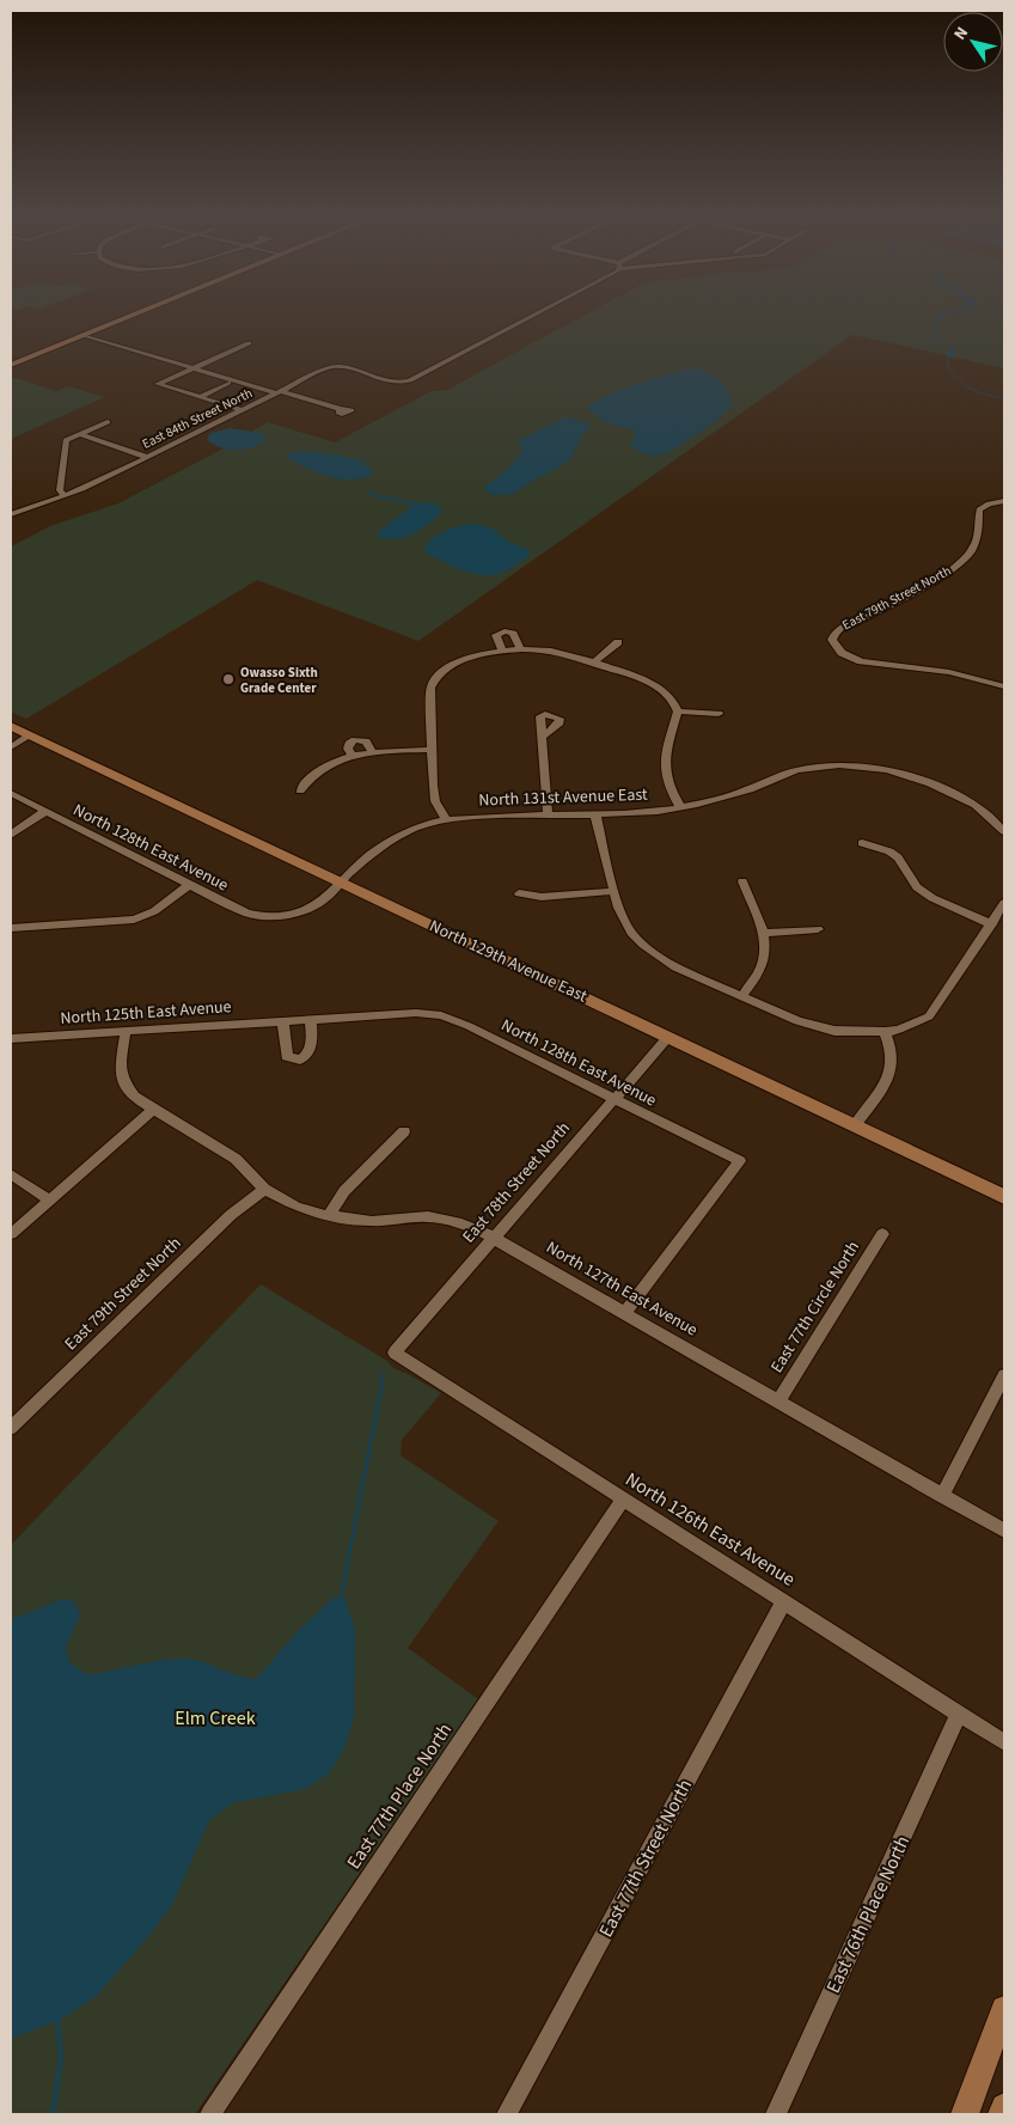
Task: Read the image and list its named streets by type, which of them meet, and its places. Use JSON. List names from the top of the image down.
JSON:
{
  "streets": {
    "main road": ["North 129th Avenue East"],
    "street": [
      "East 84th Street North",
      "East 79th Street North",
      "North 131st Avenue East",
      "North 128th East Avenue",
      "North 125th East Avenue",
      "East 78th Street North",
      "North 127th East Avenue",
      "East 77th Circle North",
      "North 126th East Avenue",
      "East 77th Place North",
      "East 77th Street North",
      "East 76th Place North"
    ]
  },
  "crossings": [
    ["East 79th Street North", "North 127th East Avenue"],
    ["North 131st Avenue East", "North 128th East Avenue"],
    ["North 131st Avenue East", "North 129th Avenue East"],
    ["North 128th East Avenue", "North 129th Avenue East"],
    ["North 128th East Avenue", "North 125th East Avenue"],
    ["North 128th East Avenue", "East 78th Street North"],
    ["North 128th East Avenue", "North 127th East Avenue"],
    ["North 129th Avenue East", "East 78th Street North"],
    ["North 125th East Avenue", "North 127th East Avenue"],
    ["East 78th Street North", "North 127th East Avenue"],
    ["East 78th Street North", "North 126th East Avenue"],
    ["North 127th East Avenue", "East 77th Circle North"],
    ["North 126th East Avenue", "East 77th Place North"],
    ["North 126th East Avenue", "East 77th Street North"],
    ["North 126th East Avenue", "East 76th Place North"]
  ],
  "parks": ["Elm Creek"],
  "places": ["Owasso Sixth Grade Center"],
  "north": "top left"
}
